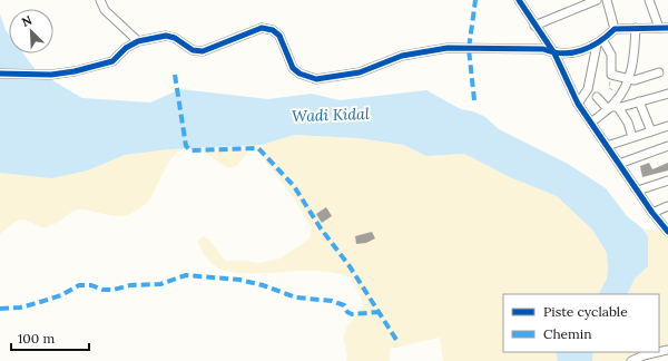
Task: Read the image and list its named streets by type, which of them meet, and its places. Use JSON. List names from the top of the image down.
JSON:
{
  "water": ["Wadi Kidal"],
  "legend": ["Piste cyclable", "Chemin"],
  "scale_bar": "100 m",
  "north": "top left"
}
